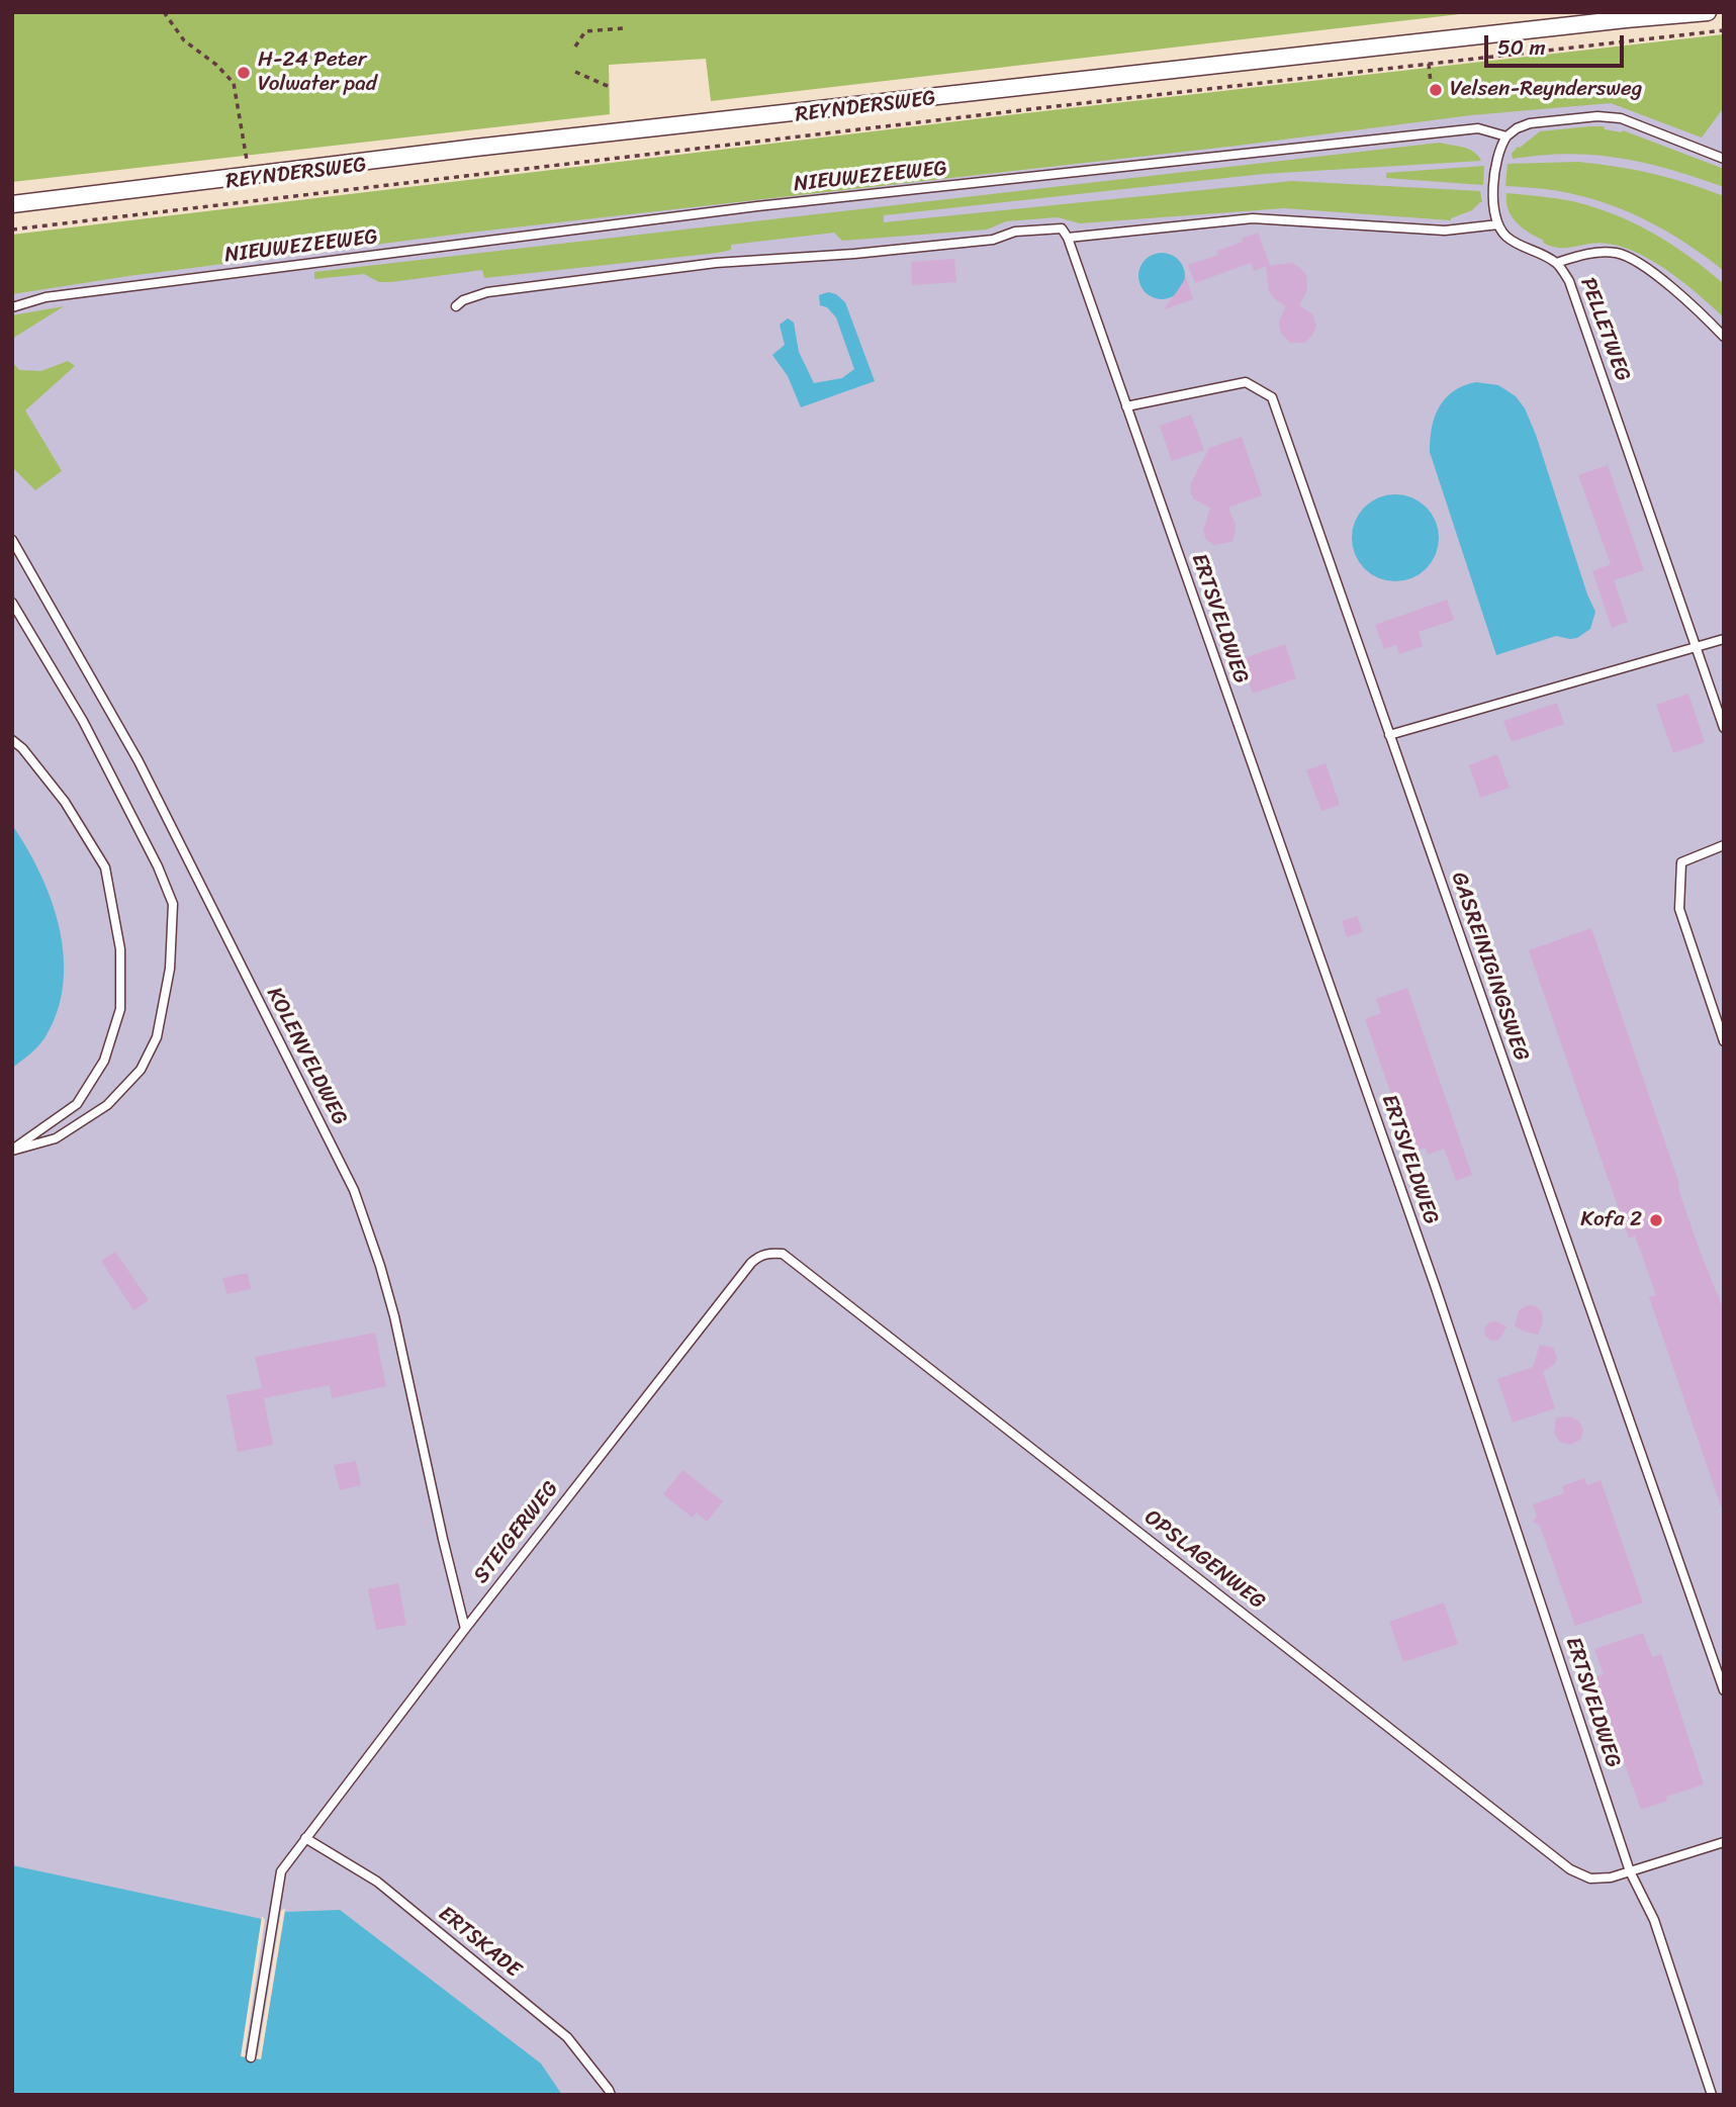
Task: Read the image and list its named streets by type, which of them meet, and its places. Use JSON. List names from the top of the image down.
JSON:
{
  "streets": {
    "street": ["REYNDERSWEG"],
    "lane": [
      "NIEUWEZEEWEG",
      "PELLETWEG",
      "ERTSVELDWEG",
      "GASREINIGINGSWEG",
      "KOLENVELDWEG",
      "STEIGERWEG",
      "OPSLAGENWEG",
      "ERTSKADE"
    ]
  },
  "crossings": [
    ["ERTSVELDWEG", "GASREINIGINGSWEG"],
    ["ERTSVELDWEG", "OPSLAGENWEG"],
    ["KOLENVELDWEG", "STEIGERWEG"],
    ["STEIGERWEG", "OPSLAGENWEG"],
    ["STEIGERWEG", "ERTSKADE"]
  ],
  "places": ["H-24 Peter Volwater pad", "Velsen-Reyndersweg", "Kofa 2"],
  "scale_bar": "50 m"
}
